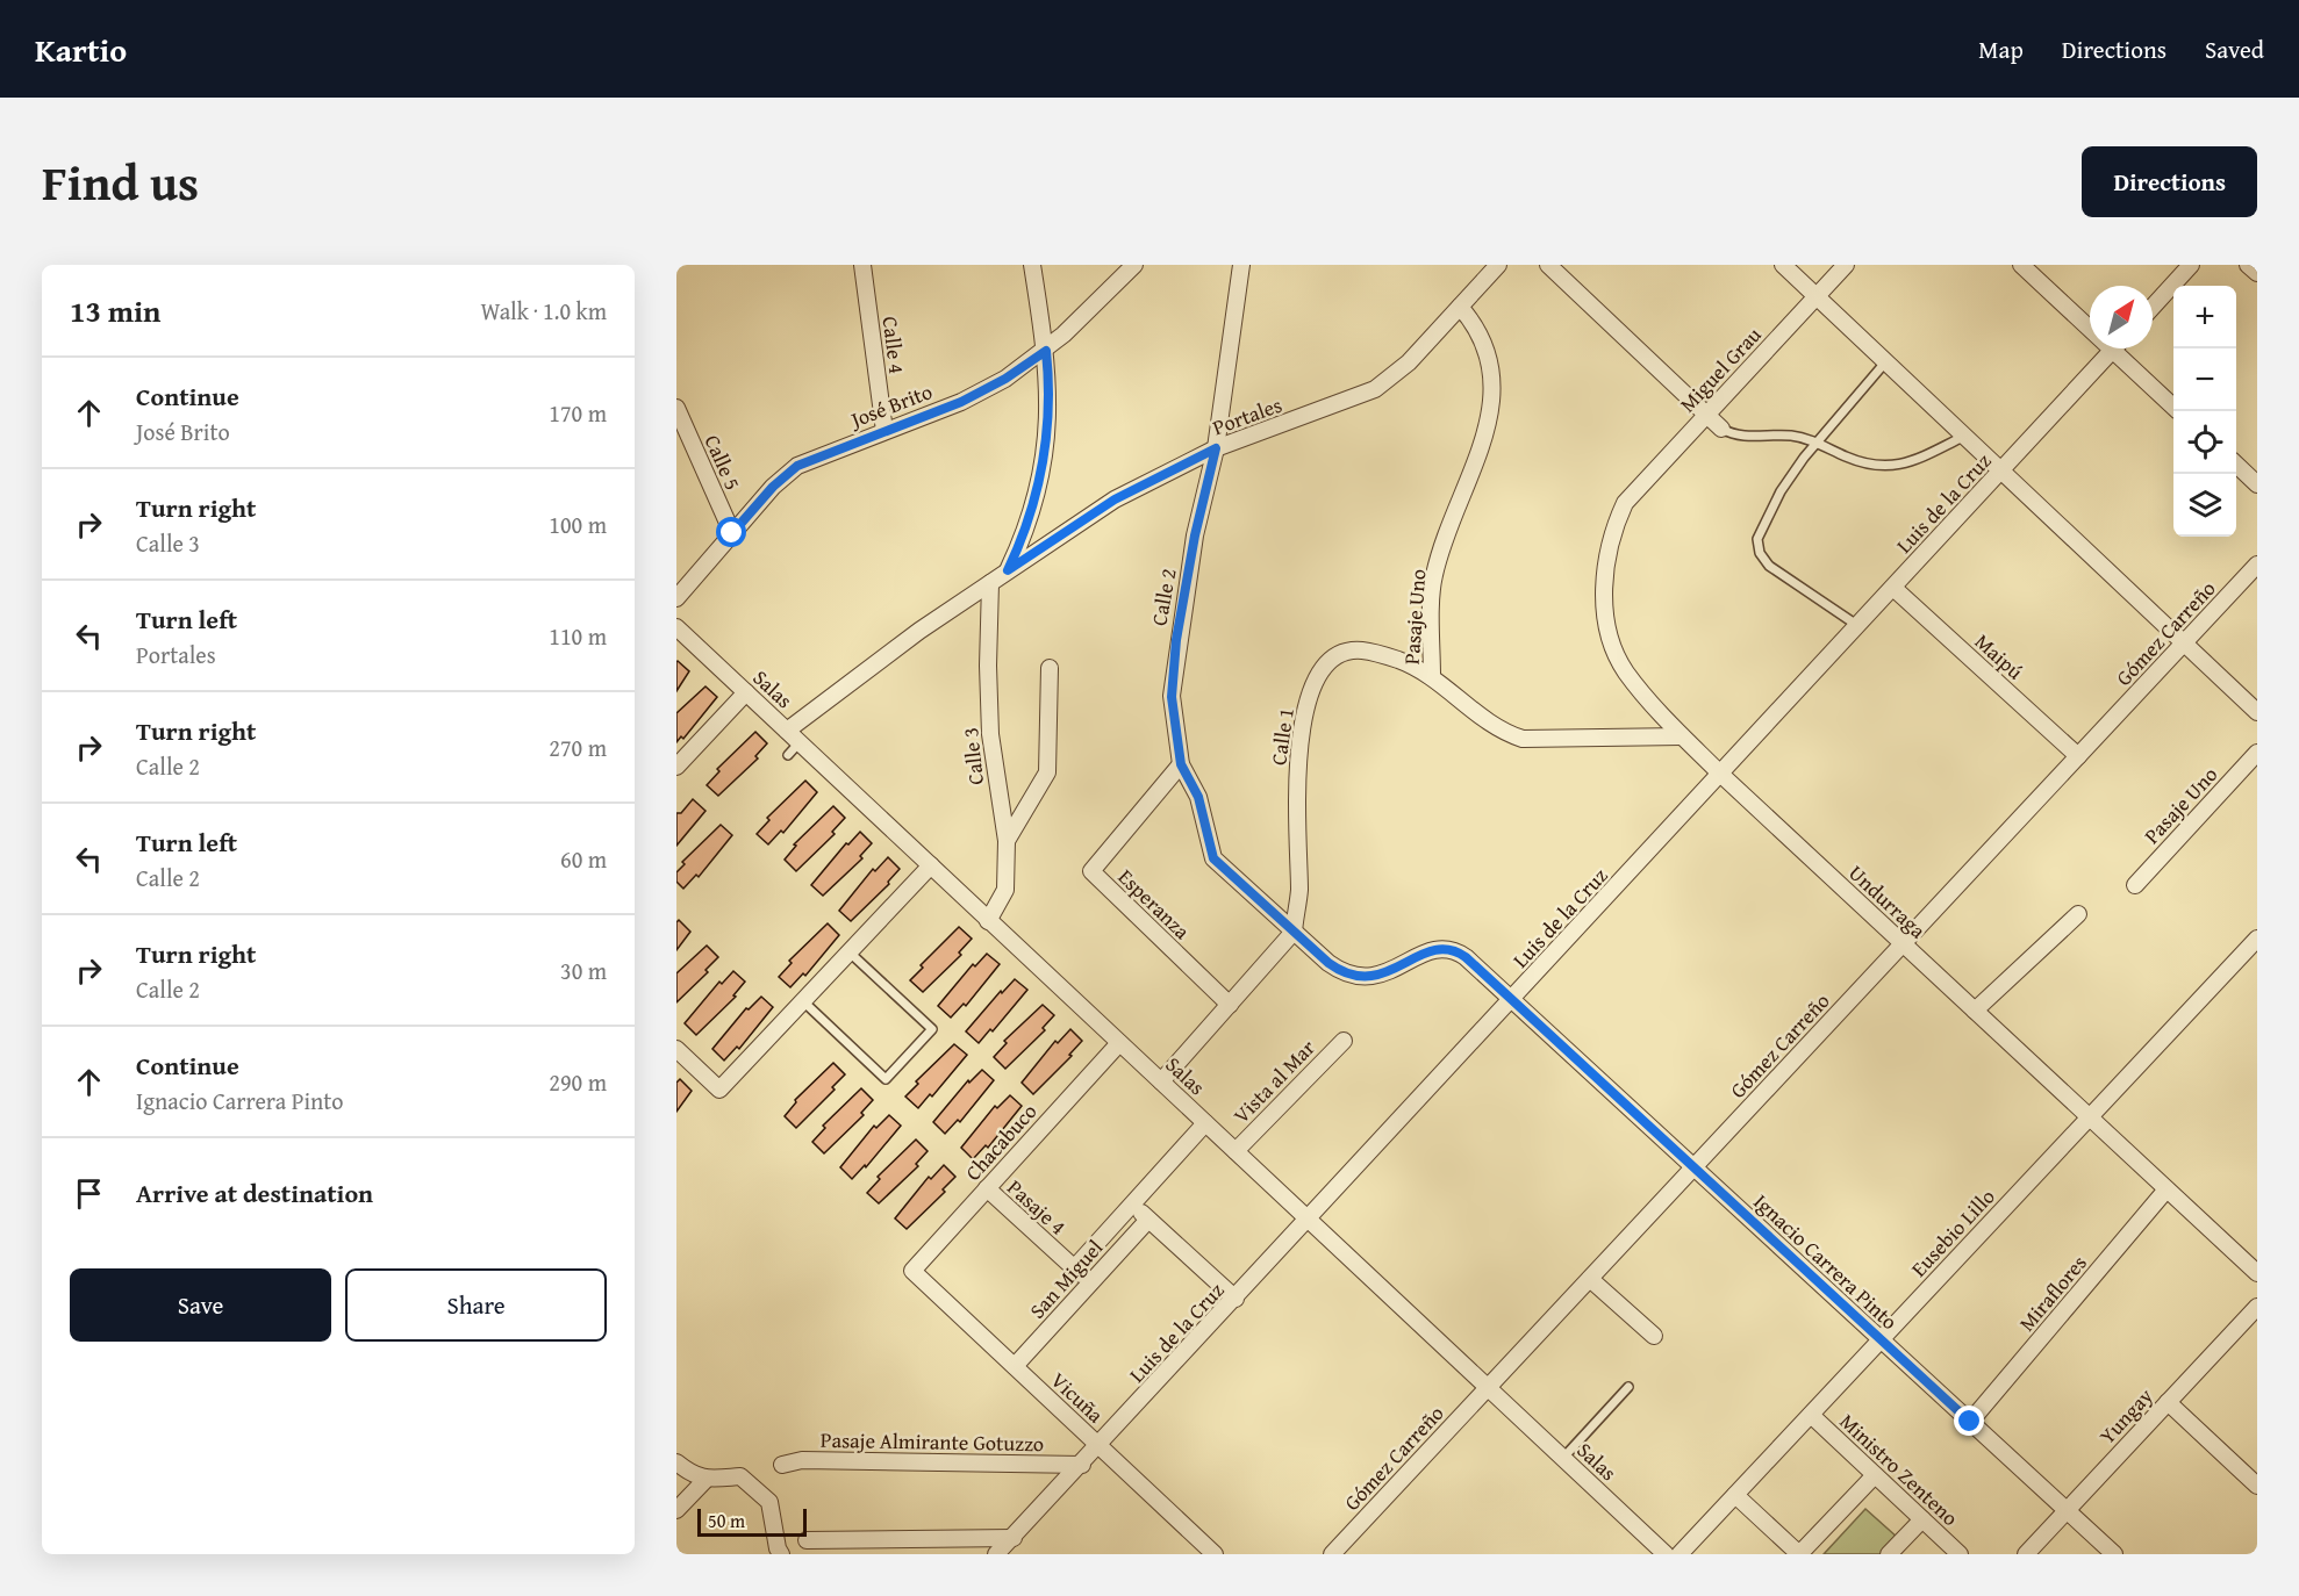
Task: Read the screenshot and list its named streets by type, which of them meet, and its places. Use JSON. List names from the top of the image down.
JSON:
{
  "streets": {
    "street": [
      "Calle 4",
      "Miguel Grau",
      "José Brito",
      "Portales",
      "Calle 5",
      "Luis de la Cruz",
      "Calle 2",
      "Pasaje Uno",
      "Gómez Carreño",
      "Maipú",
      "Salas",
      "Calle 1",
      "Calle 3",
      "Undurraga",
      "Esperanza",
      "Vista al Mar",
      "Chacabuco",
      "Pasaje 4",
      "Eusebio Lillo",
      "Ignacio Carrera Pinto",
      "San Miguel",
      "Miraflores",
      "Vicuña",
      "Yungay",
      "Pasaje Almirante Gotuzzo",
      "Ministro Zenteno"
    ]
  },
  "crossings": [
    ["Calle 4", "José Brito"],
    ["Miguel Grau", "Undurraga"],
    ["José Brito", "Calle 5"],
    ["Portales", "Calle 2"],
    ["Portales", "Pasaje Uno"],
    ["Portales", "Salas"],
    ["Portales", "Calle 3"],
    ["Luis de la Cruz", "Calle 2"],
    ["Luis de la Cruz", "Maipú"],
    ["Luis de la Cruz", "Salas"],
    ["Luis de la Cruz", "Undurraga"],
    ["Luis de la Cruz", "Ignacio Carrera Pinto"],
    ["Luis de la Cruz", "Vicuña"],
    ["Luis de la Cruz", "Pasaje Almirante Gotuzzo"],
    ["Calle 2", "Calle 1"],
    ["Calle 2", "Esperanza"],
    ["Calle 2", "Ignacio Carrera Pinto"],
    ["Pasaje Uno", "Calle 1"],
    ["Pasaje Uno", "Undurraga"],
    ["Gómez Carreño", "Maipú"],
    ["Gómez Carreño", "Salas"],
    ["Gómez Carreño", "Undurraga"],
    ["Gómez Carreño", "Ignacio Carrera Pinto"],
    ["Salas", "Calle 3"],
    ["Salas", "Vista al Mar"],
    ["Salas", "Chacabuco"],
    ["Salas", "San Miguel"],
    ["Undurraga", "Eusebio Lillo"],
    ["Undurraga", "Miraflores"],
    ["Chacabuco", "Pasaje 4"],
    ["Chacabuco", "Vicuña"],
    ["Pasaje 4", "San Miguel"],
    ["Eusebio Lillo", "Ignacio Carrera Pinto"],
    ["Eusebio Lillo", "Ministro Zenteno"],
    ["Ignacio Carrera Pinto", "Miraflores"],
    ["Ignacio Carrera Pinto", "Yungay"],
    ["San Miguel", "Vicuña"]
  ],
  "scale_bar": "50 m",
  "north": "top right",
  "page": {
    "header": "Kartio",
    "nav": ["Map", "Directions", "Saved"],
    "title": "Find us",
    "buttons": [
      "Directions",
      ["Save", "Share"]
    ],
    "heading": ["13 min", "Walk · 1.0 km"],
    "map_buttons": ["+", "−"],
    "list": [
      ["Continue", "José Brito", "170 m"],
      ["Turn right", "Calle 3", "100 m"],
      ["Turn left", "Portales", "110 m"],
      ["Turn right", "Calle 2", "270 m"],
      ["Turn left", "Calle 2", "60 m"],
      ["Turn right", "Calle 2", "30 m"],
      ["Continue", "Ignacio Carrera Pinto", "290 m"],
      "Arrive at destination"
    ],
    "scale": "50 m"
  }
}
